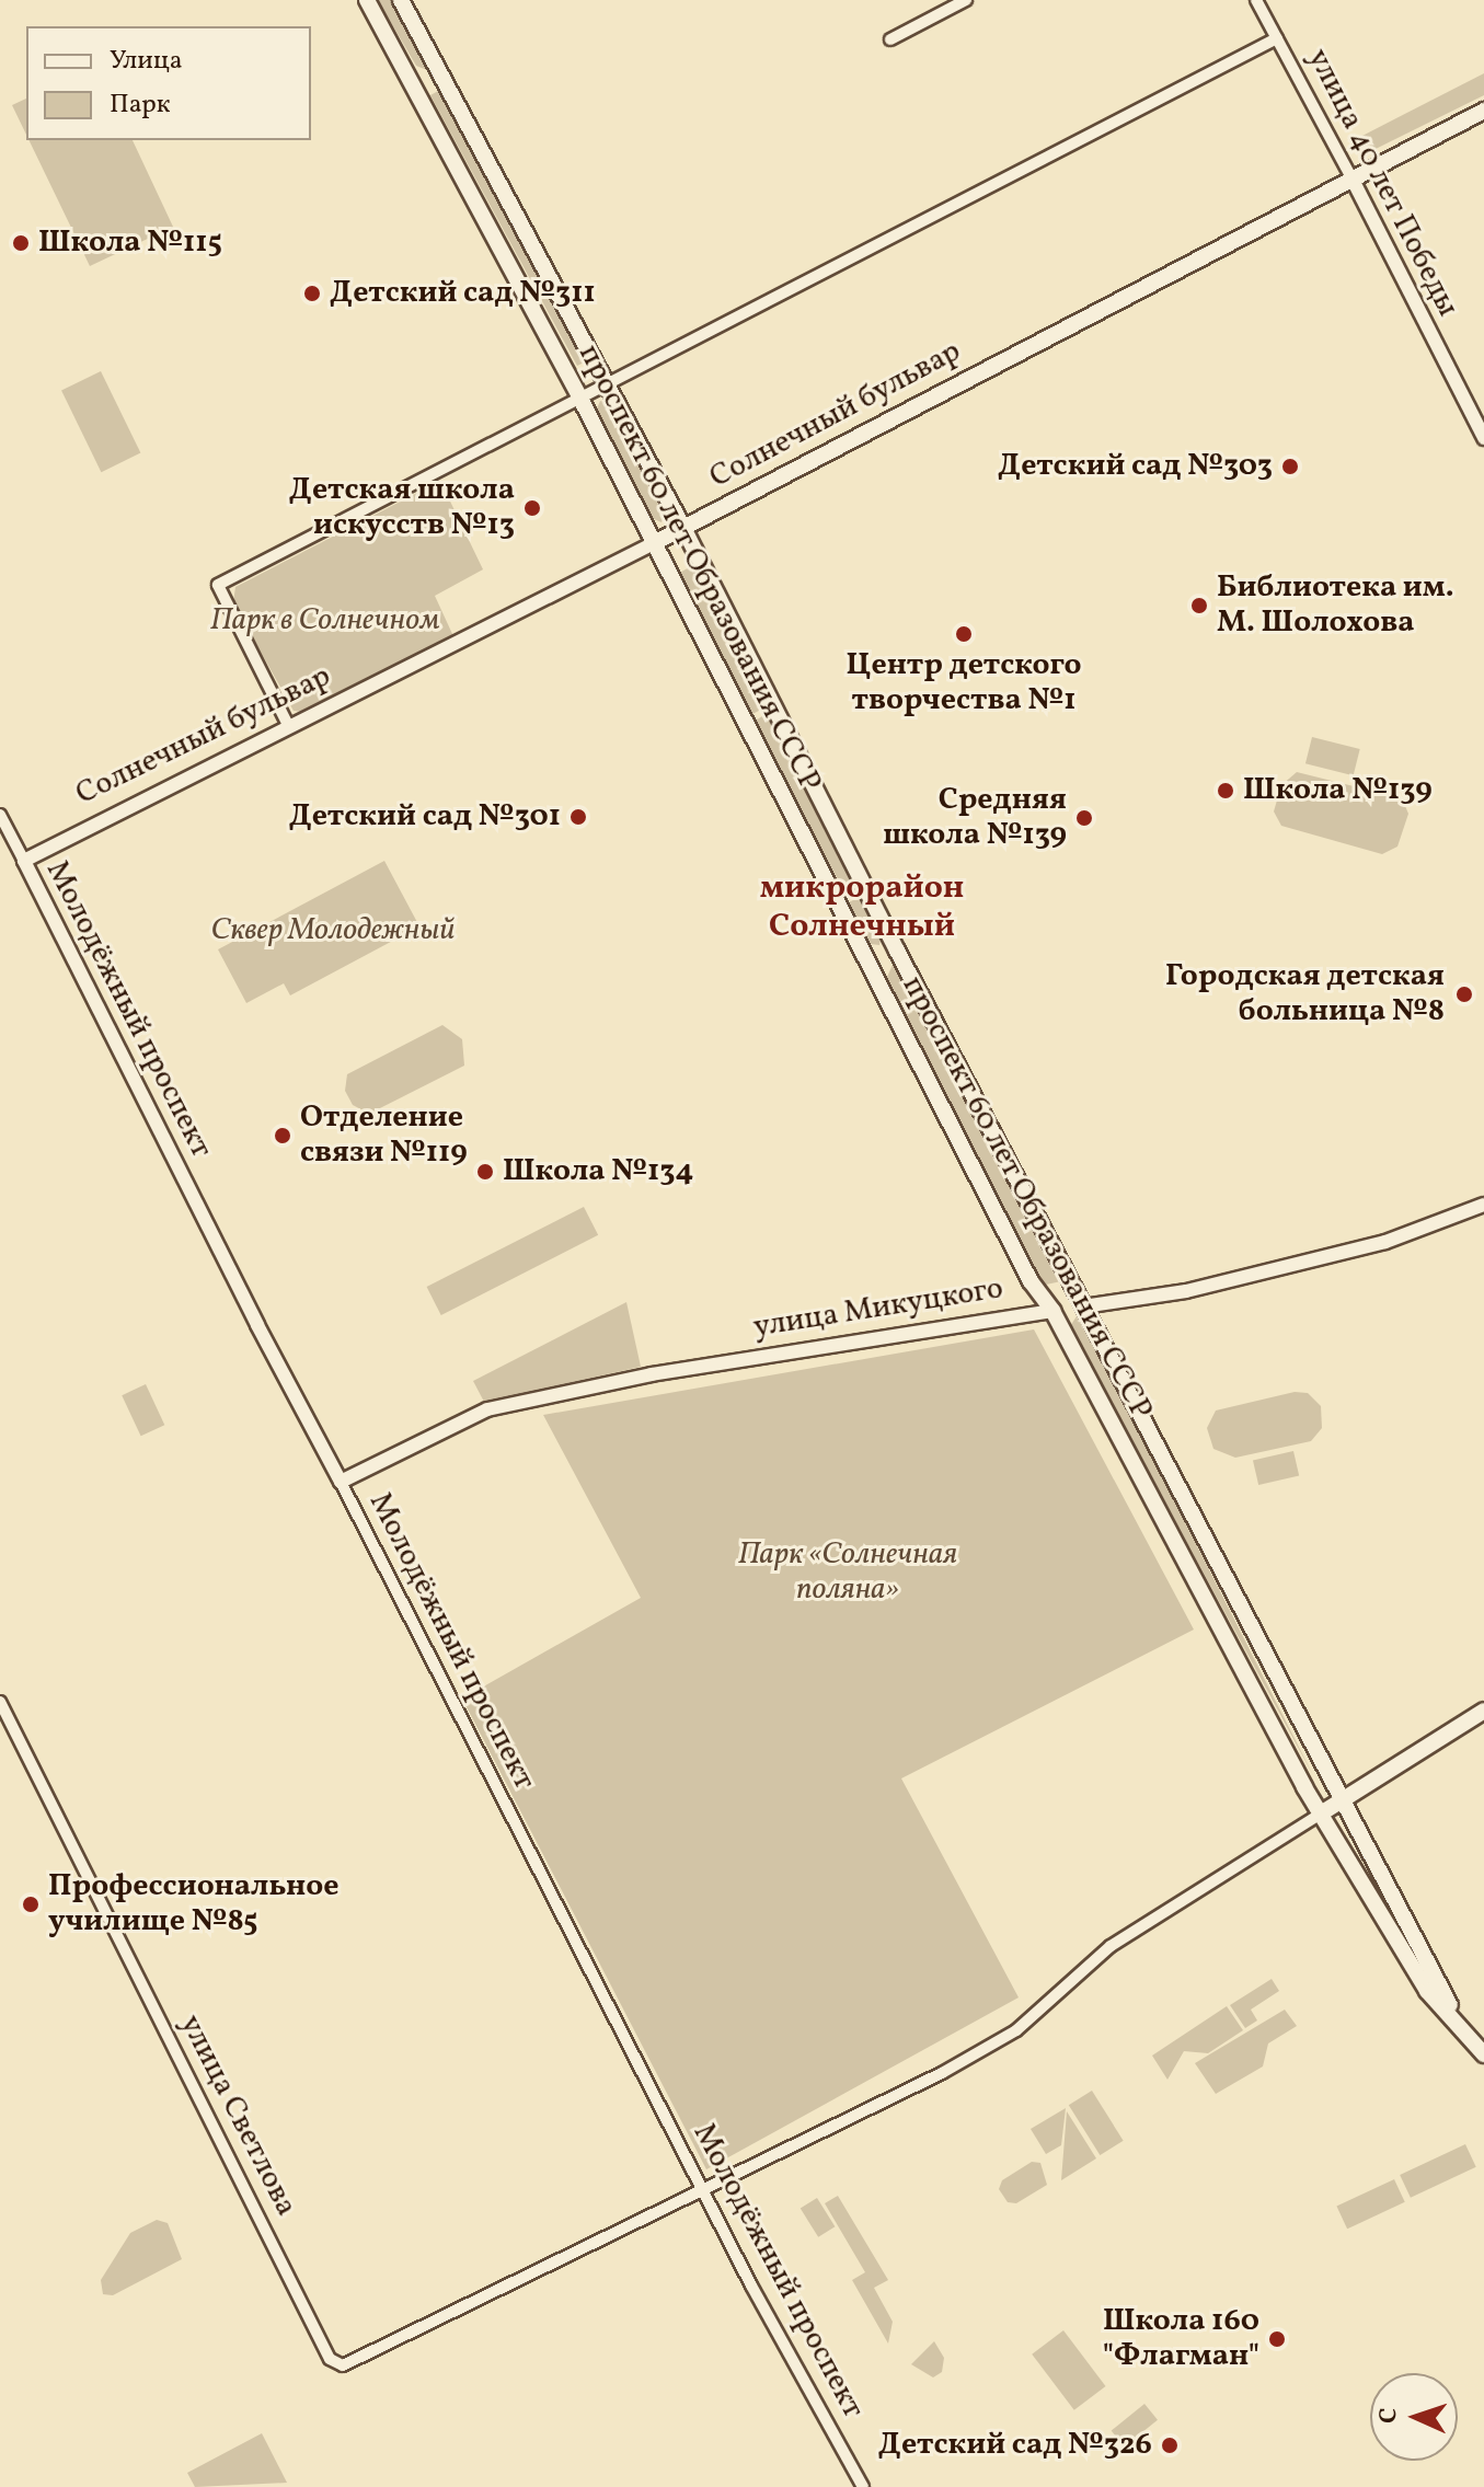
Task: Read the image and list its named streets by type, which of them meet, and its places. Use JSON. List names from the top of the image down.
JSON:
{
  "streets": {
    "main road": ["Солнечный бульвар", "проспект 60 лет Образования СССР", "улица Микуцкого"],
    "street": ["улица 40 лет Победы", "Молодёжный проспект", "улица Светлова"]
  },
  "crossings": [
    ["улица 40 лет Победы", "Солнечный бульвар"],
    ["Солнечный бульвар", "проспект 60 лет Образования СССР"],
    ["Солнечный бульвар", "Молодёжный проспект"],
    ["проспект 60 лет Образования СССР", "улица Микуцкого"],
    ["Молодёжный проспект", "улица Микуцкого"],
    ["Молодёжный проспект", "улица Светлова"]
  ],
  "districts": ["микрорайон Солнечный"],
  "parks": ["Парк в Солнечном", "Сквер Молодежный", "Парк «Солнечная поляна»"],
  "places": [
    "Школа №115",
    "Детский сад №311",
    "Детский сад №303",
    "Детская школа искусств №13",
    "Библиотека им. М. Шолохова",
    "Центр детского творчества №1",
    "Школа №139",
    "Детский сад №301",
    "Средняя школа №139",
    "Городская детская больница №8",
    "Отделение связи №119",
    "Школа №134",
    "Профессиональное училище №85",
    "Школа 160 \"Флагман\"",
    "Детский сад №326"
  ],
  "legend": ["Улица", "Парк"],
  "north": "left"
}
